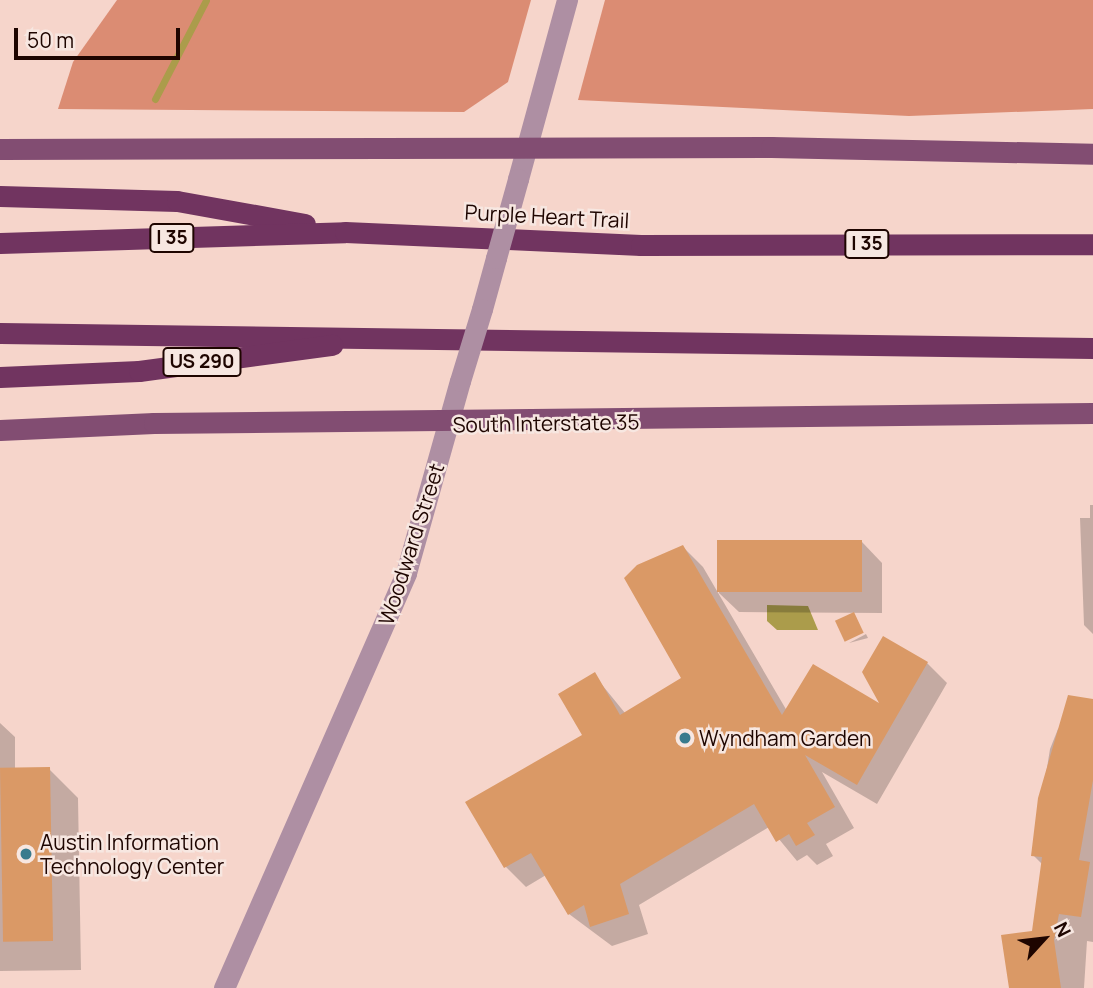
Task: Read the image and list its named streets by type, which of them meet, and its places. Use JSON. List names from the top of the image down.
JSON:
{
  "streets": {
    "highway": ["Purple Heart Trail", "I 35", "US 290"],
    "main road": ["South Interstate 35"],
    "street": ["Woodward Street"]
  },
  "crossings": [
    ["South Interstate 35", "Woodward Street"]
  ],
  "places": ["Wyndham Garden", "Austin Information Technology Center"],
  "scale_bar": "50 m",
  "north": "top right"
}
